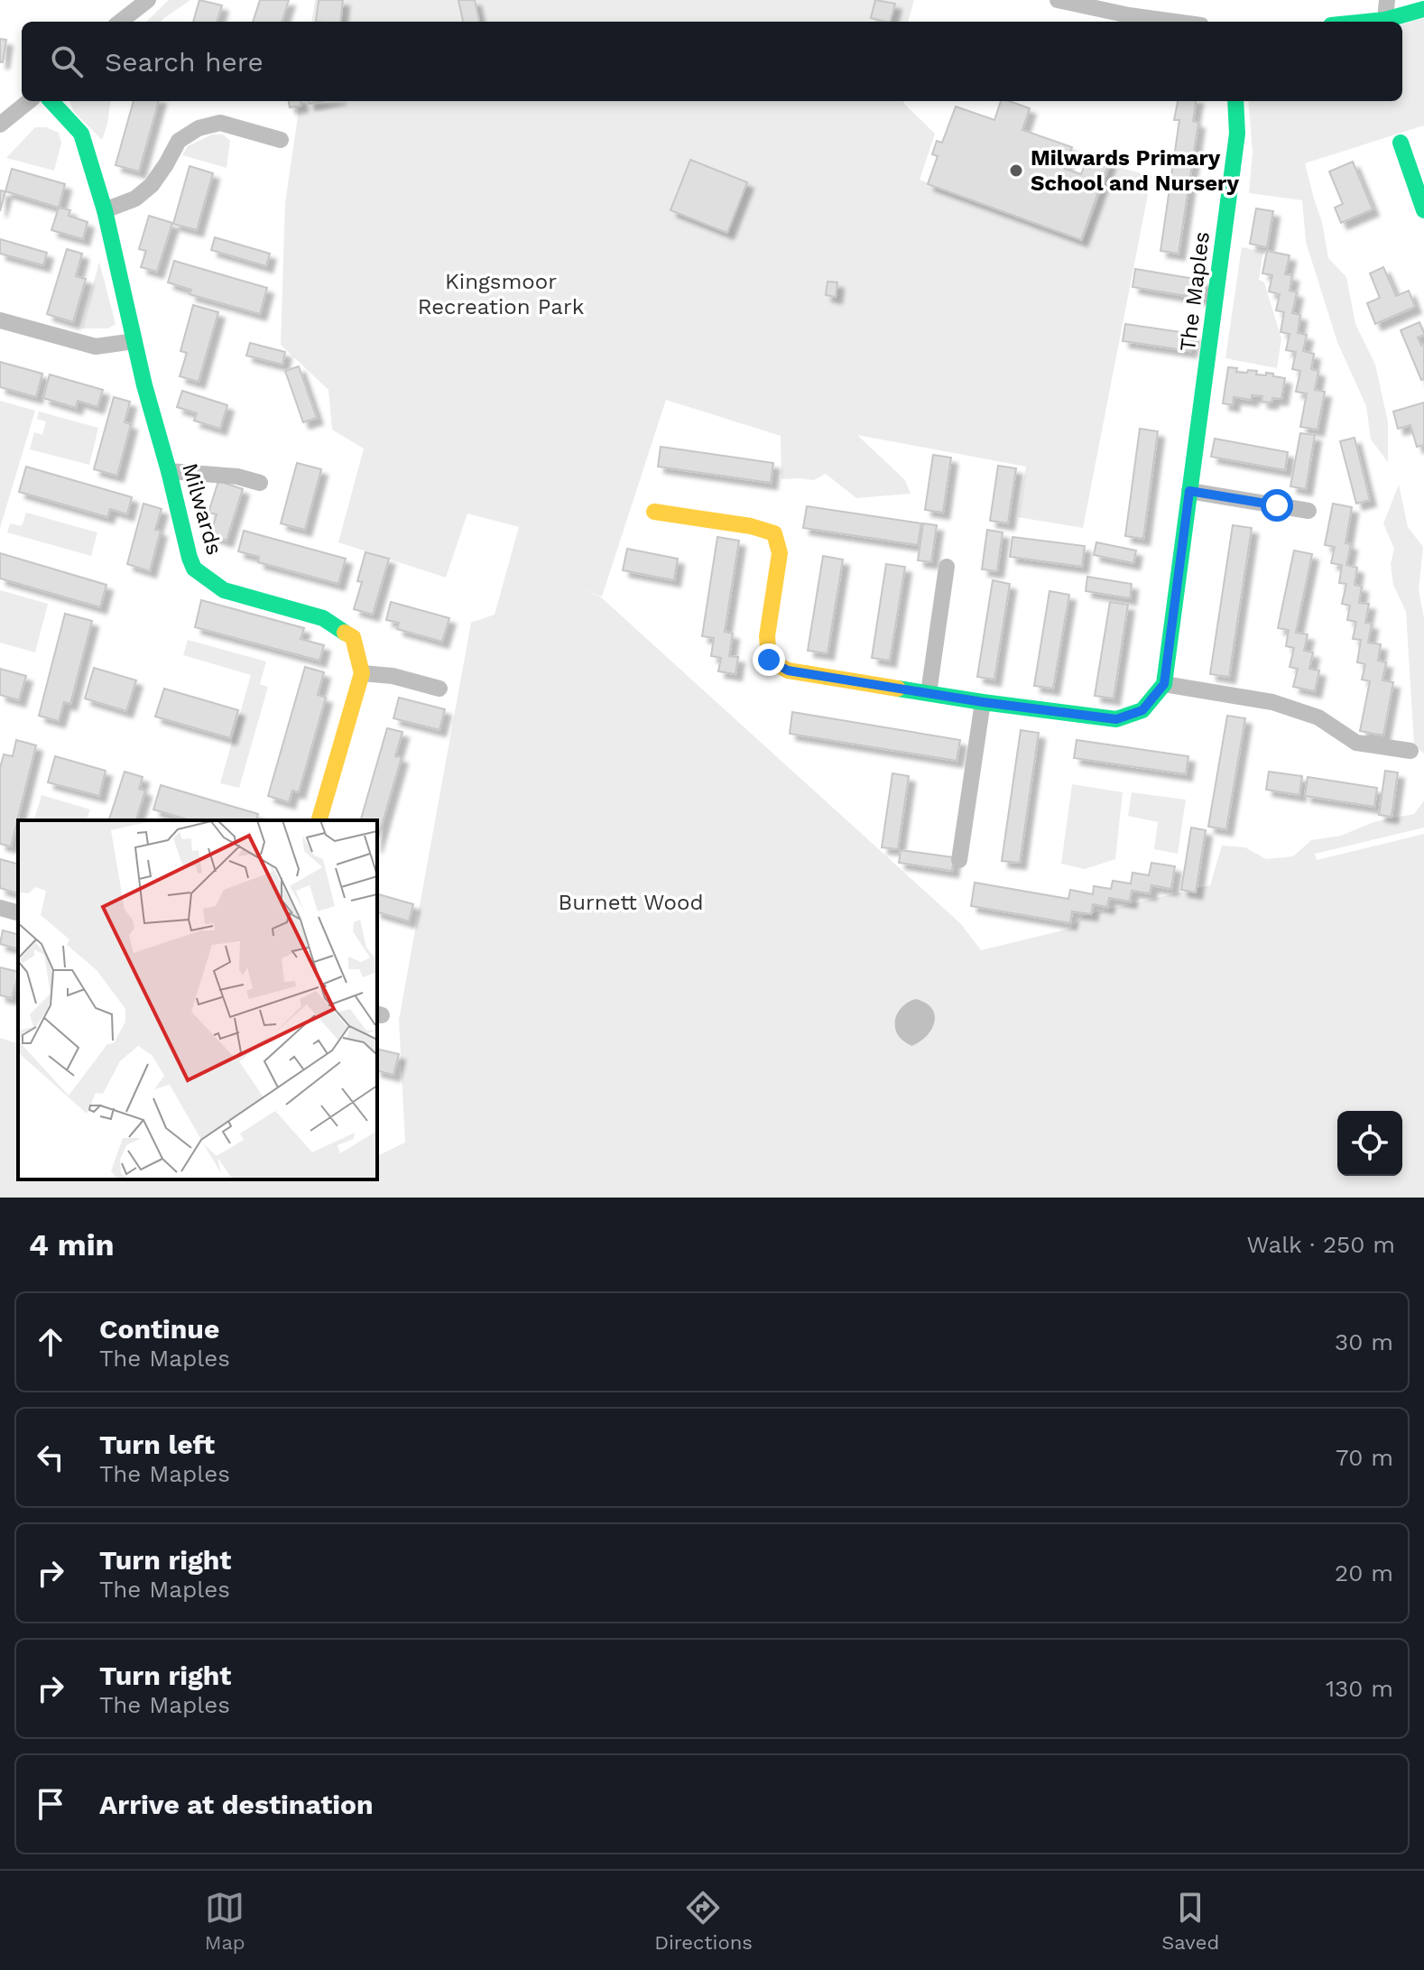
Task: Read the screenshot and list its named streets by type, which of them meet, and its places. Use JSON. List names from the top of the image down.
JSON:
{
  "streets": {
    "street": ["The Maples", "Milwards"]
  },
  "parks": ["Kingsmoor Recreation Park", "Burnett Wood"],
  "places": ["Milwards Primary School and Nursery"],
  "page": {
    "search": "Search here",
    "heading": ["4 min", "Walk · 250 m"],
    "list": [
      ["Continue", "The Maples", "30 m"],
      ["Turn left", "The Maples", "70 m"],
      ["Turn right", "The Maples", "20 m"],
      ["Turn right", "The Maples", "130 m"],
      "Arrive at destination"
    ],
    "nav": ["Map", "Directions", "Saved"]
  }
}
